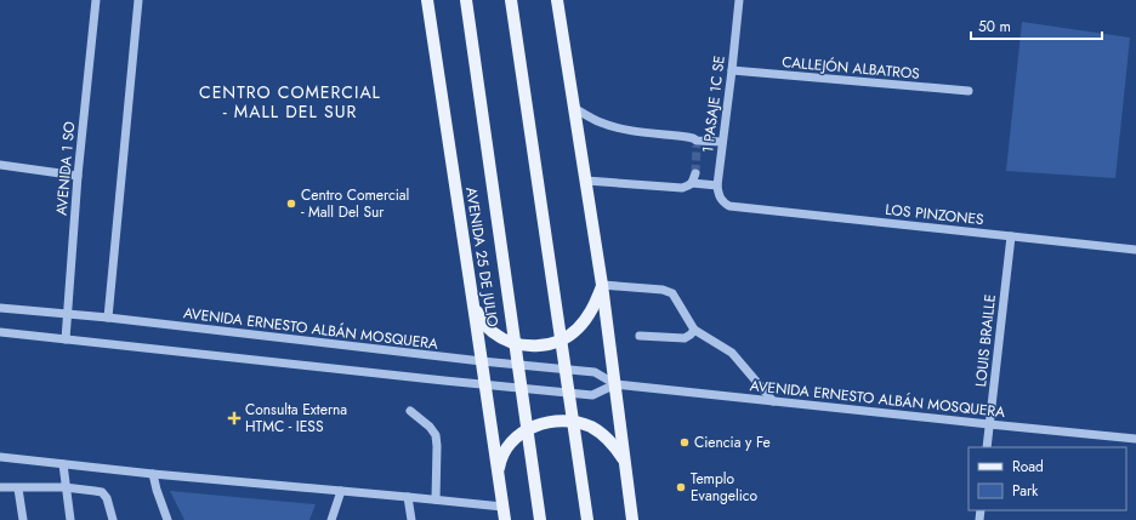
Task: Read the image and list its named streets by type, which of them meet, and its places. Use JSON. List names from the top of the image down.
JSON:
{
  "streets": {
    "main road": ["AVENIDA 25 DE JULIO"],
    "street": [
      "CALLEJÓN ALBATROS",
      "1 PASAJE 1C SE",
      "AVENIDA 1 SO",
      "LOS PINZONES",
      "AVENIDA ERNESTO ALBÁN MOSQUERA",
      "LOUIS BRAILLE"
    ]
  },
  "crossings": [
    ["CALLEJÓN ALBATROS", "1 PASAJE 1C SE"],
    ["1 PASAJE 1C SE", "LOS PINZONES"],
    ["AVENIDA 1 SO", "AVENIDA ERNESTO ALBÁN MOSQUERA"],
    ["LOS PINZONES", "LOUIS BRAILLE"],
    ["AVENIDA 25 DE JULIO", "AVENIDA ERNESTO ALBÁN MOSQUERA"],
    ["AVENIDA ERNESTO ALBÁN MOSQUERA", "LOUIS BRAILLE"]
  ],
  "districts": ["CENTRO COMERCIAL - MALL DEL SUR"],
  "places": {
    "other": ["Centro Comercial - Mall Del Sur", "Ciencia y Fe", "Templo Evangelico"],
    "health": ["Consulta Externa HTMC - IESS"]
  },
  "legend": ["Road", "Park"],
  "scale_bar": "50 m"
}
